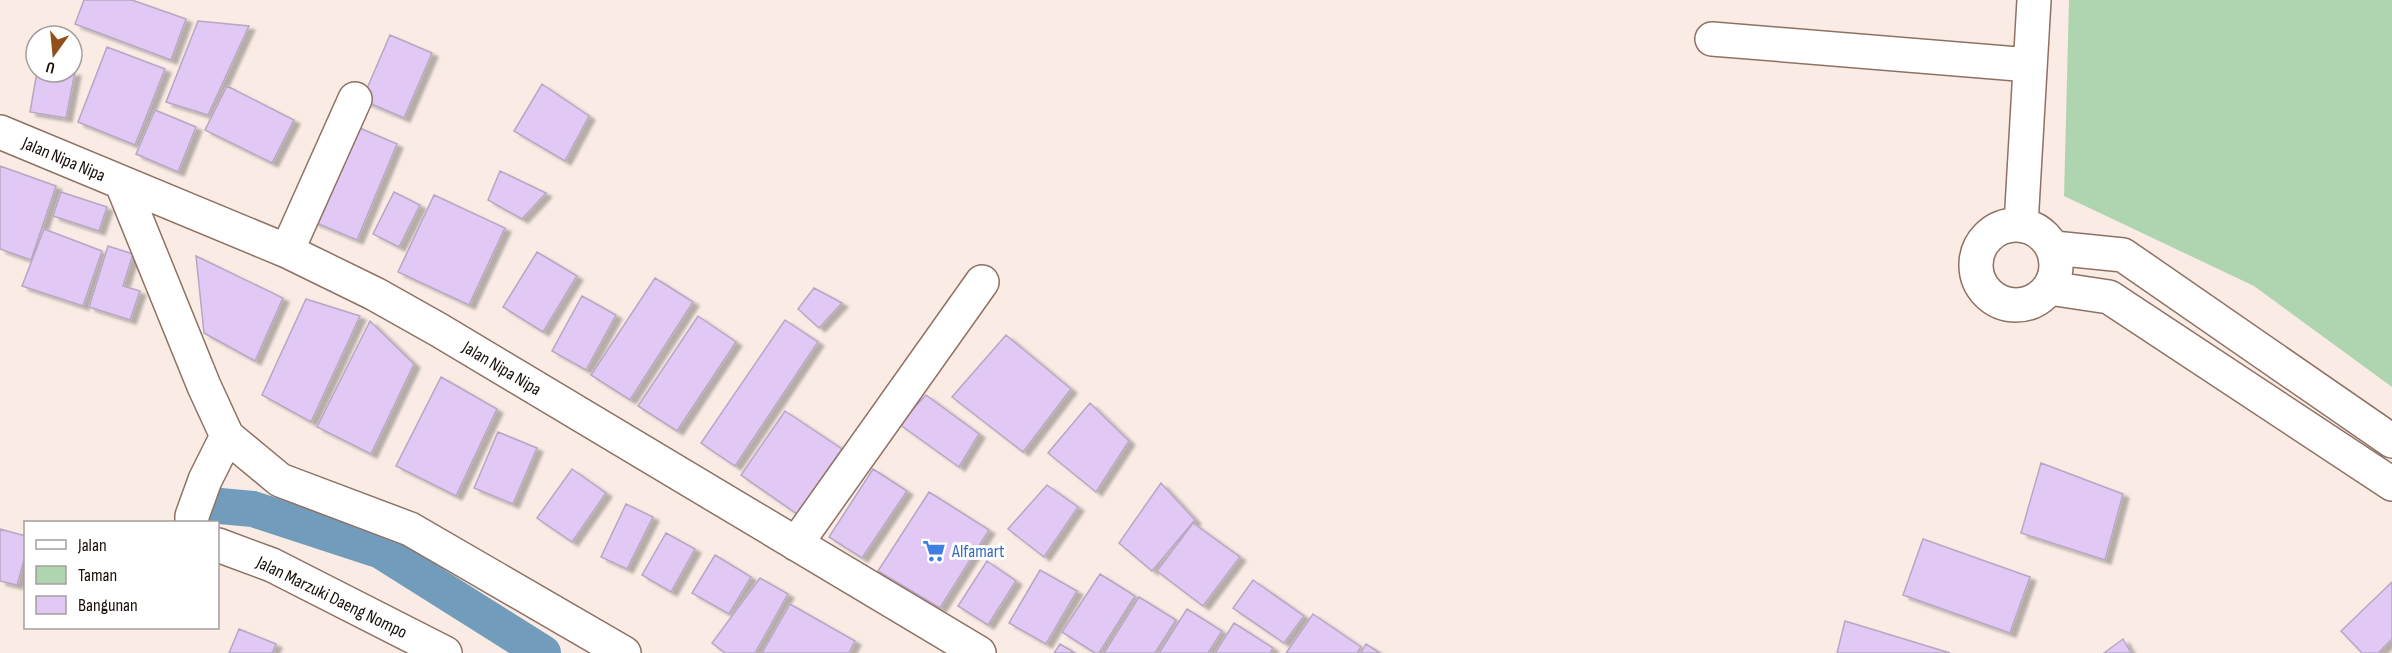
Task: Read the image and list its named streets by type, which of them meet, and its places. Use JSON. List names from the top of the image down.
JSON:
{
  "streets": {
    "street": ["Jalan Nipa Nipa", "Jalan Marzuki Daeng Nompo"]
  },
  "places": {
    "supermarket": ["Alfamart"]
  },
  "legend": ["Jalan", "Taman", "Bangunan"],
  "north": "bottom"
}
